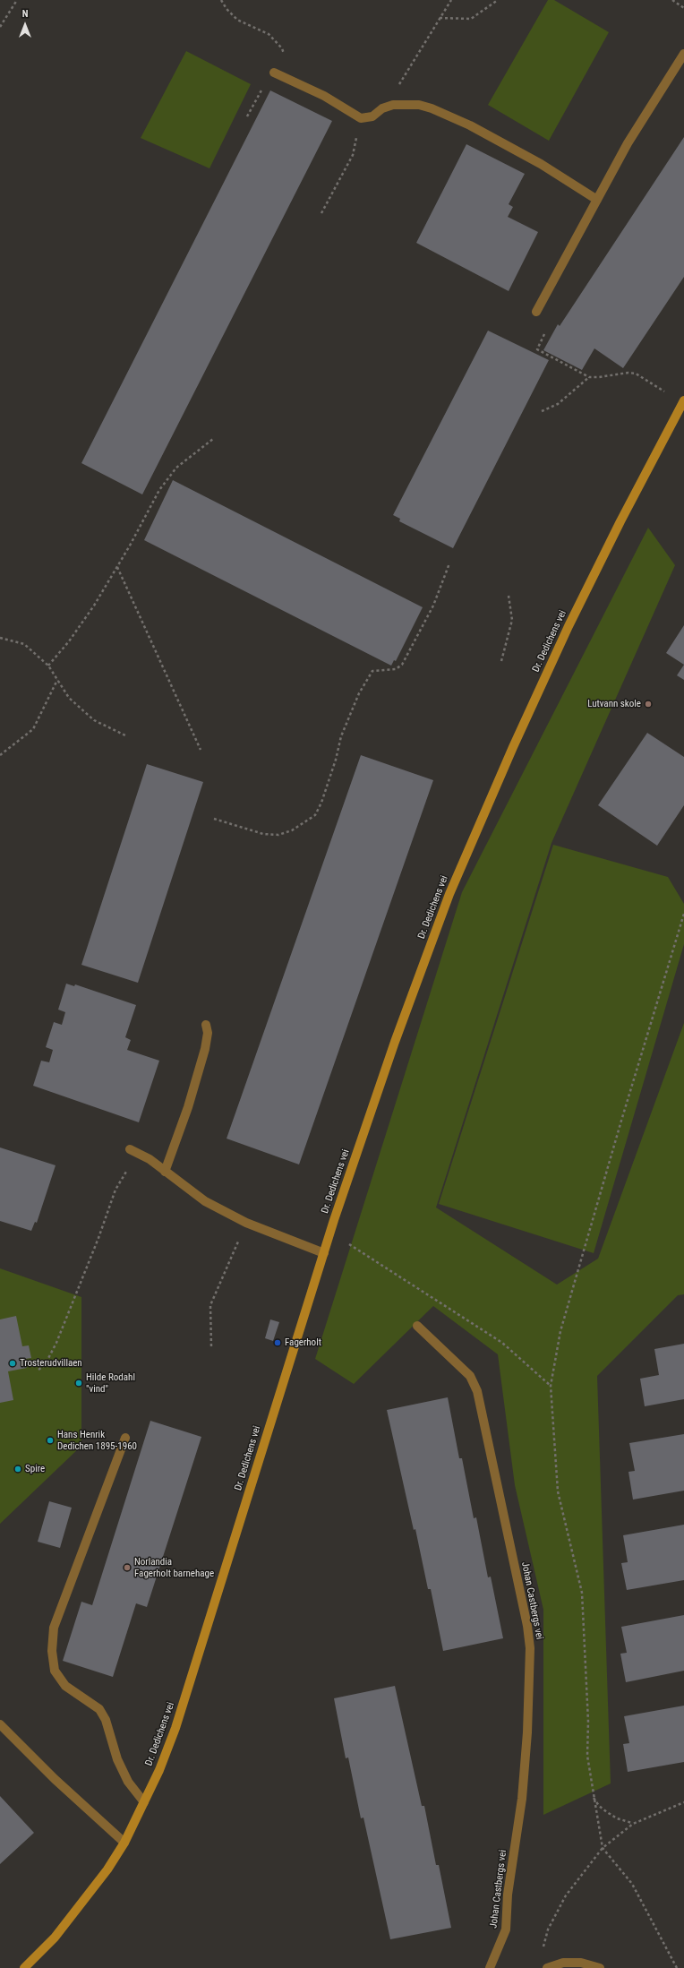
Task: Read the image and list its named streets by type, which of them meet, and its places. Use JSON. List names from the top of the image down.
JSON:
{
  "streets": {
    "street": ["Dr. Dedichens vei"],
    "lane": ["Johan Castbergs vei"]
  },
  "places": [
    "Lutvann skole",
    "Fagerholt",
    "Trosterudvillaen",
    "Hilde Rodahl \"vind\"",
    "Hans Henrik Dedichen 1895-1960",
    "Spire",
    "Norlandia Fagerholt barnehage"
  ],
  "north": "top"
}
